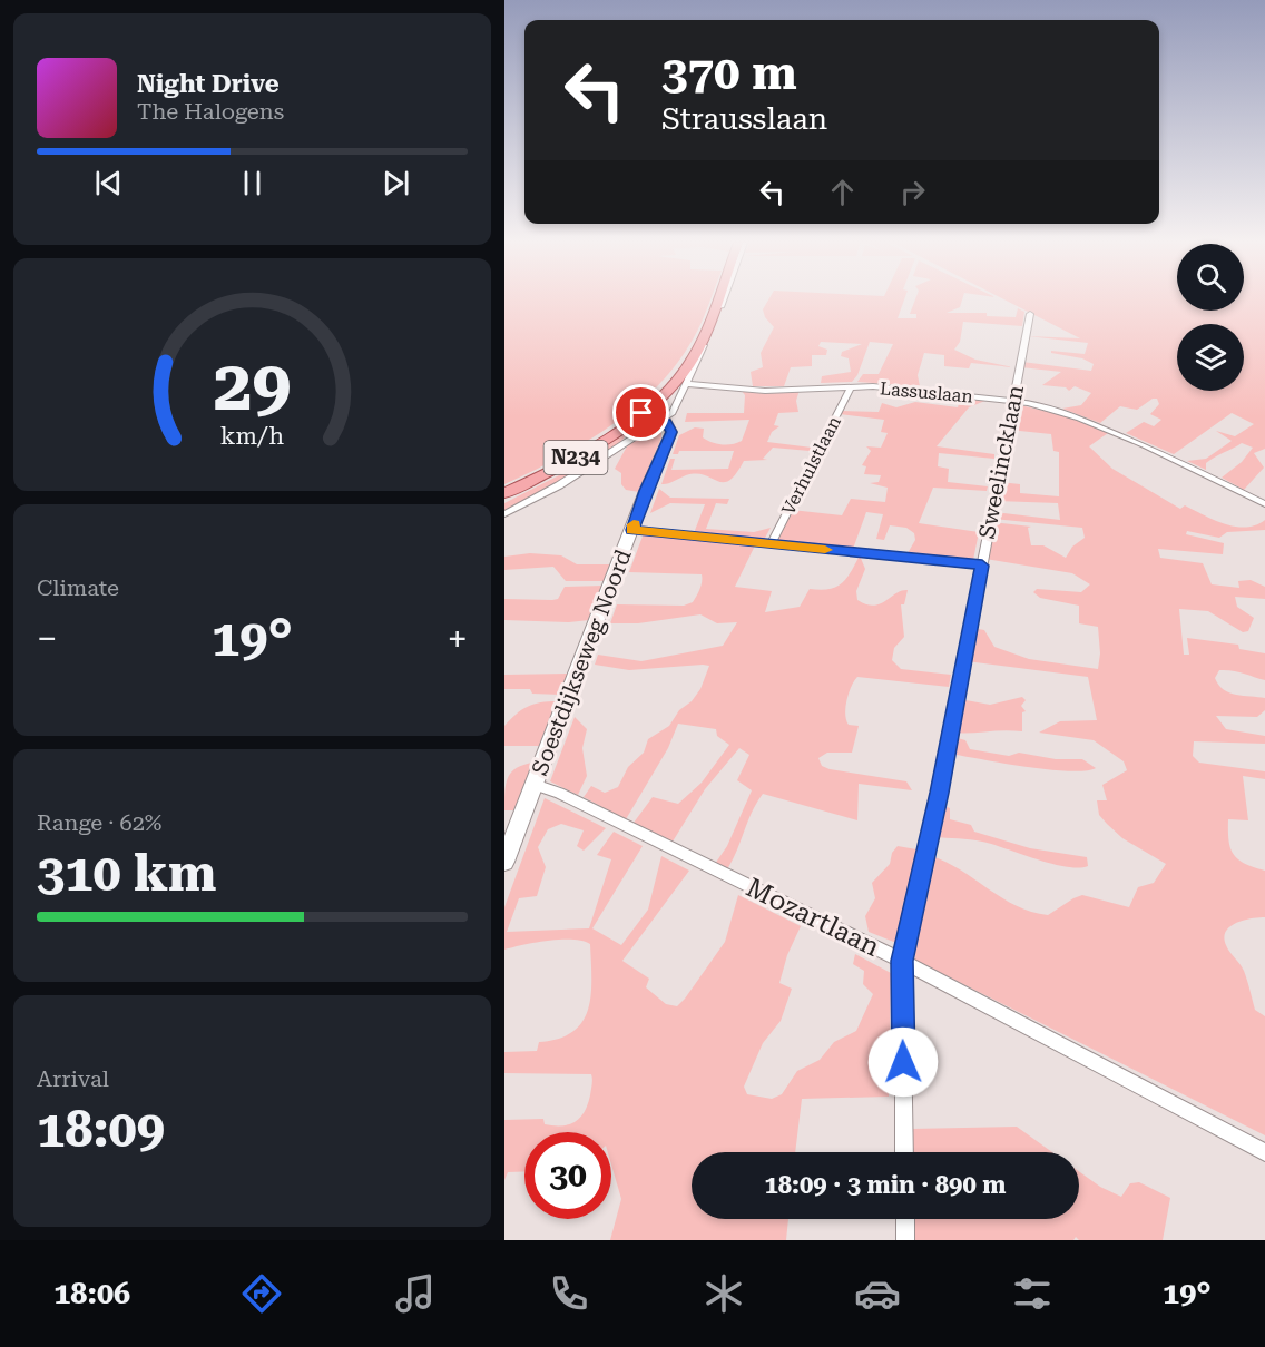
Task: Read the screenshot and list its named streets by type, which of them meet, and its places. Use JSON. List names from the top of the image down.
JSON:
{
  "streets": {
    "main road": ["N234", "Soestdijkseweg Noord"],
    "street": [
      "Lassuslaan",
      "Sweelincklaan",
      "Verhulstlaan",
      "Mozartlaan"
    ]
  },
  "crossings": [
    ["Lassuslaan", "Sweelincklaan"],
    ["Lassuslaan", "Verhulstlaan"],
    ["Sweelincklaan", "Mozartlaan"],
    ["Soestdijkseweg Noord", "Mozartlaan"]
  ],
  "page": {
    "turn": ["370 m", "Strausslaan"],
    "song": ["Night Drive", "The Halogens"],
    "tile": [
      "Climate",
      ["Range · 62%", "310 km"],
      ["Arrival", "18:09"]
    ],
    "heat": ["−", "19°", "+"],
    "limit": "30",
    "trip": "18:09 · 3 min · 890 m",
    "tabs": ["18:06", "19°"],
    "gauge": ["29", "km/h"]
  }
}
